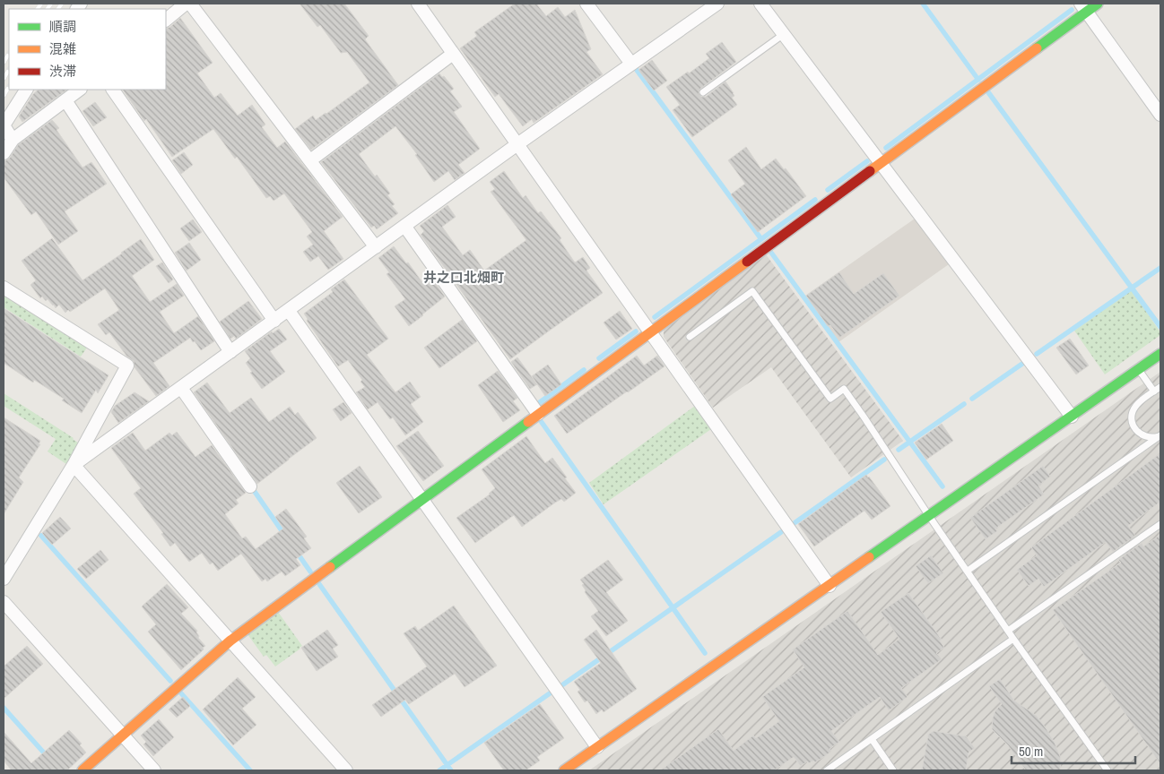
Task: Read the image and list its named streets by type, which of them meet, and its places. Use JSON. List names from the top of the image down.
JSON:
{
  "districts": ["井之口北畑町"],
  "legend": ["順調", "混雑", "渋滞"],
  "scale_bar": "50 m"
}
